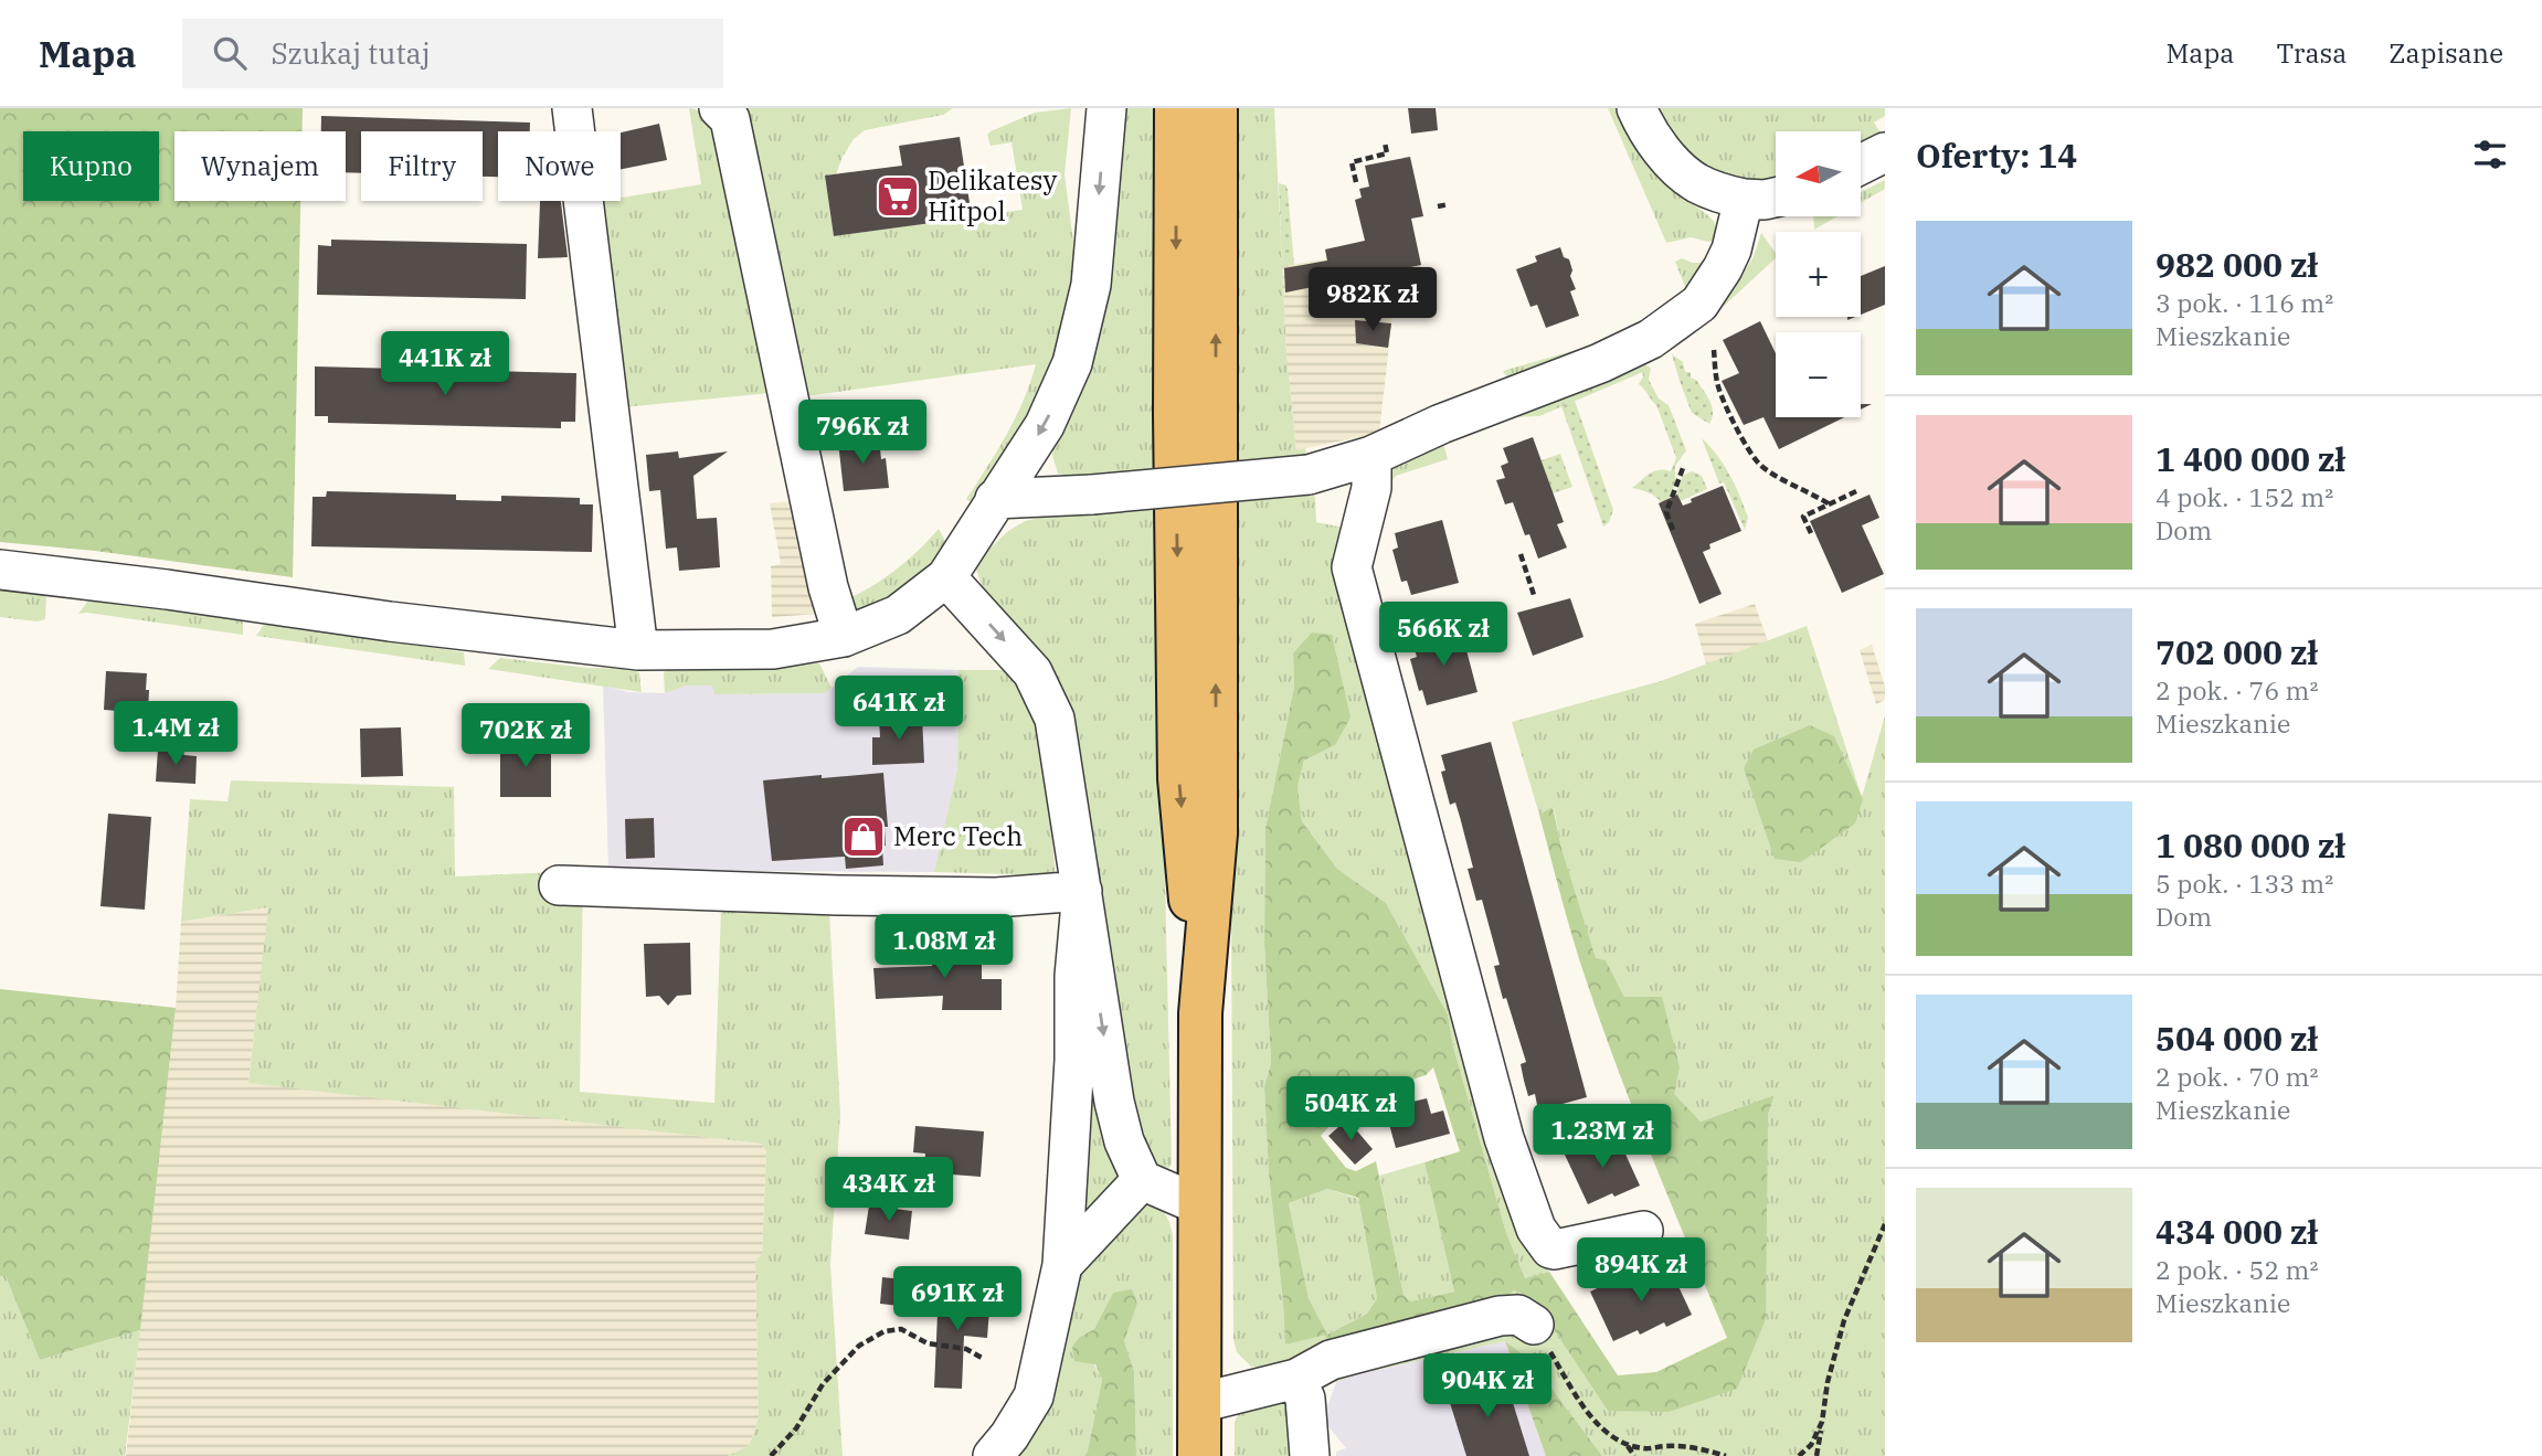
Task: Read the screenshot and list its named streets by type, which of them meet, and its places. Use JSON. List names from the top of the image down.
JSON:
{
  "places": {
    "supermarket": ["Delikatesy Hitpol"],
    "shop": ["Merc Tech"]
  },
  "north": "left",
  "page": {
    "header": "Mapa",
    "search": "Szukaj tutaj",
    "nav": ["Mapa", "Trasa", "Zapisane"],
    "heading": "Oferty: 14",
    "map_buttons": ["+", "−"],
    "chip": [
      "Kupno",
      "Wynajem",
      "Filtry",
      "Nowe"
    ],
    "list": [
      {
        "name": "982 000 zł",
        "note": "3 pok. · 116 m² · Mieszkanie"
      },
      {
        "name": "1 400 000 zł",
        "note": "4 pok. · 152 m² · Dom"
      },
      {
        "name": "702 000 zł",
        "note": "2 pok. · 76 m² · Mieszkanie"
      },
      {
        "name": "1 080 000 zł",
        "note": "5 pok. · 133 m² · Dom"
      },
      {
        "name": "504 000 zł",
        "note": "2 pok. · 70 m² · Mieszkanie"
      },
      {
        "name": "434 000 zł",
        "note": "2 pok. · 52 m² · Mieszkanie"
      }
    ],
    "price": [
      "982K zł",
      "441K zł",
      "796K zł",
      "566K zł",
      "641K zł",
      "1.4M zł",
      "702K zł",
      "1.08M zł",
      "504K zł",
      "1.23M zł",
      "434K zł",
      "894K zł",
      "691K zł",
      "904K zł"
    ]
  }
}
